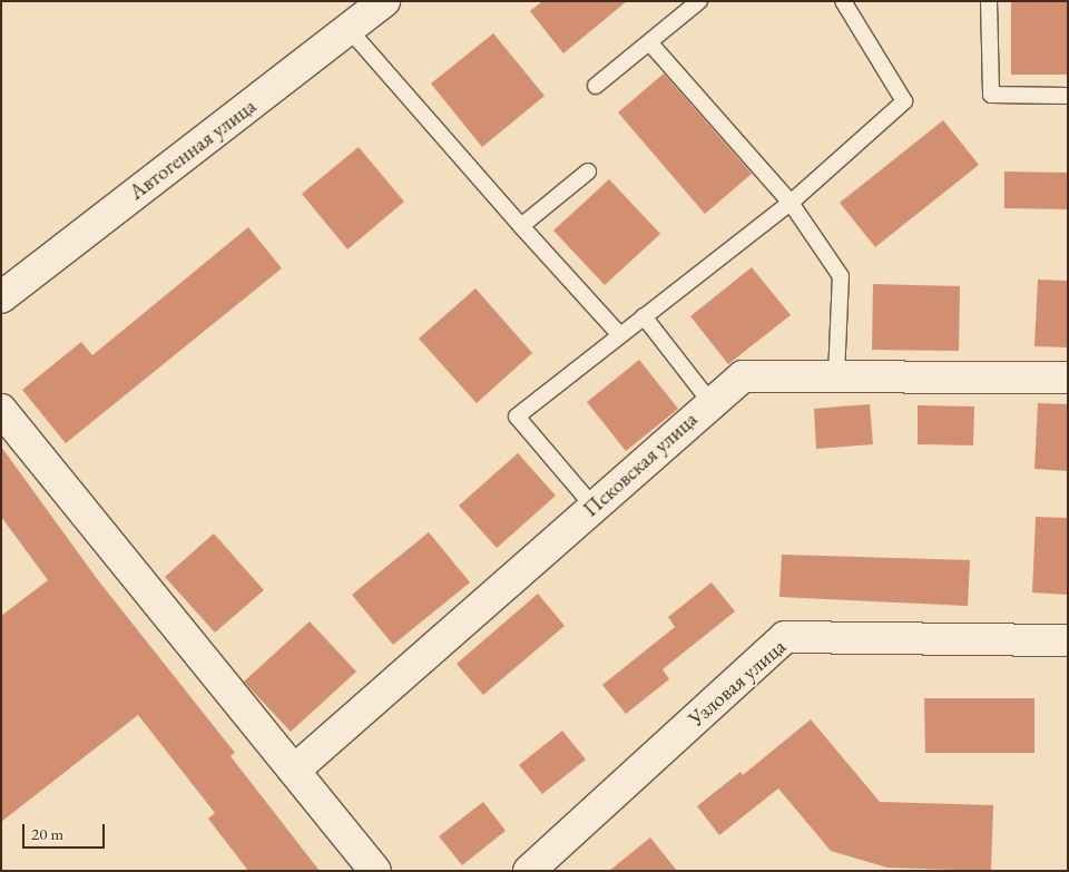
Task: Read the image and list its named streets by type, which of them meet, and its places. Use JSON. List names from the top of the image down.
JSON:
{
  "streets": {
    "street": ["Автогенная улица", "Псковская улица", "Узловая улица"]
  },
  "scale_bar": "20 m"
}
